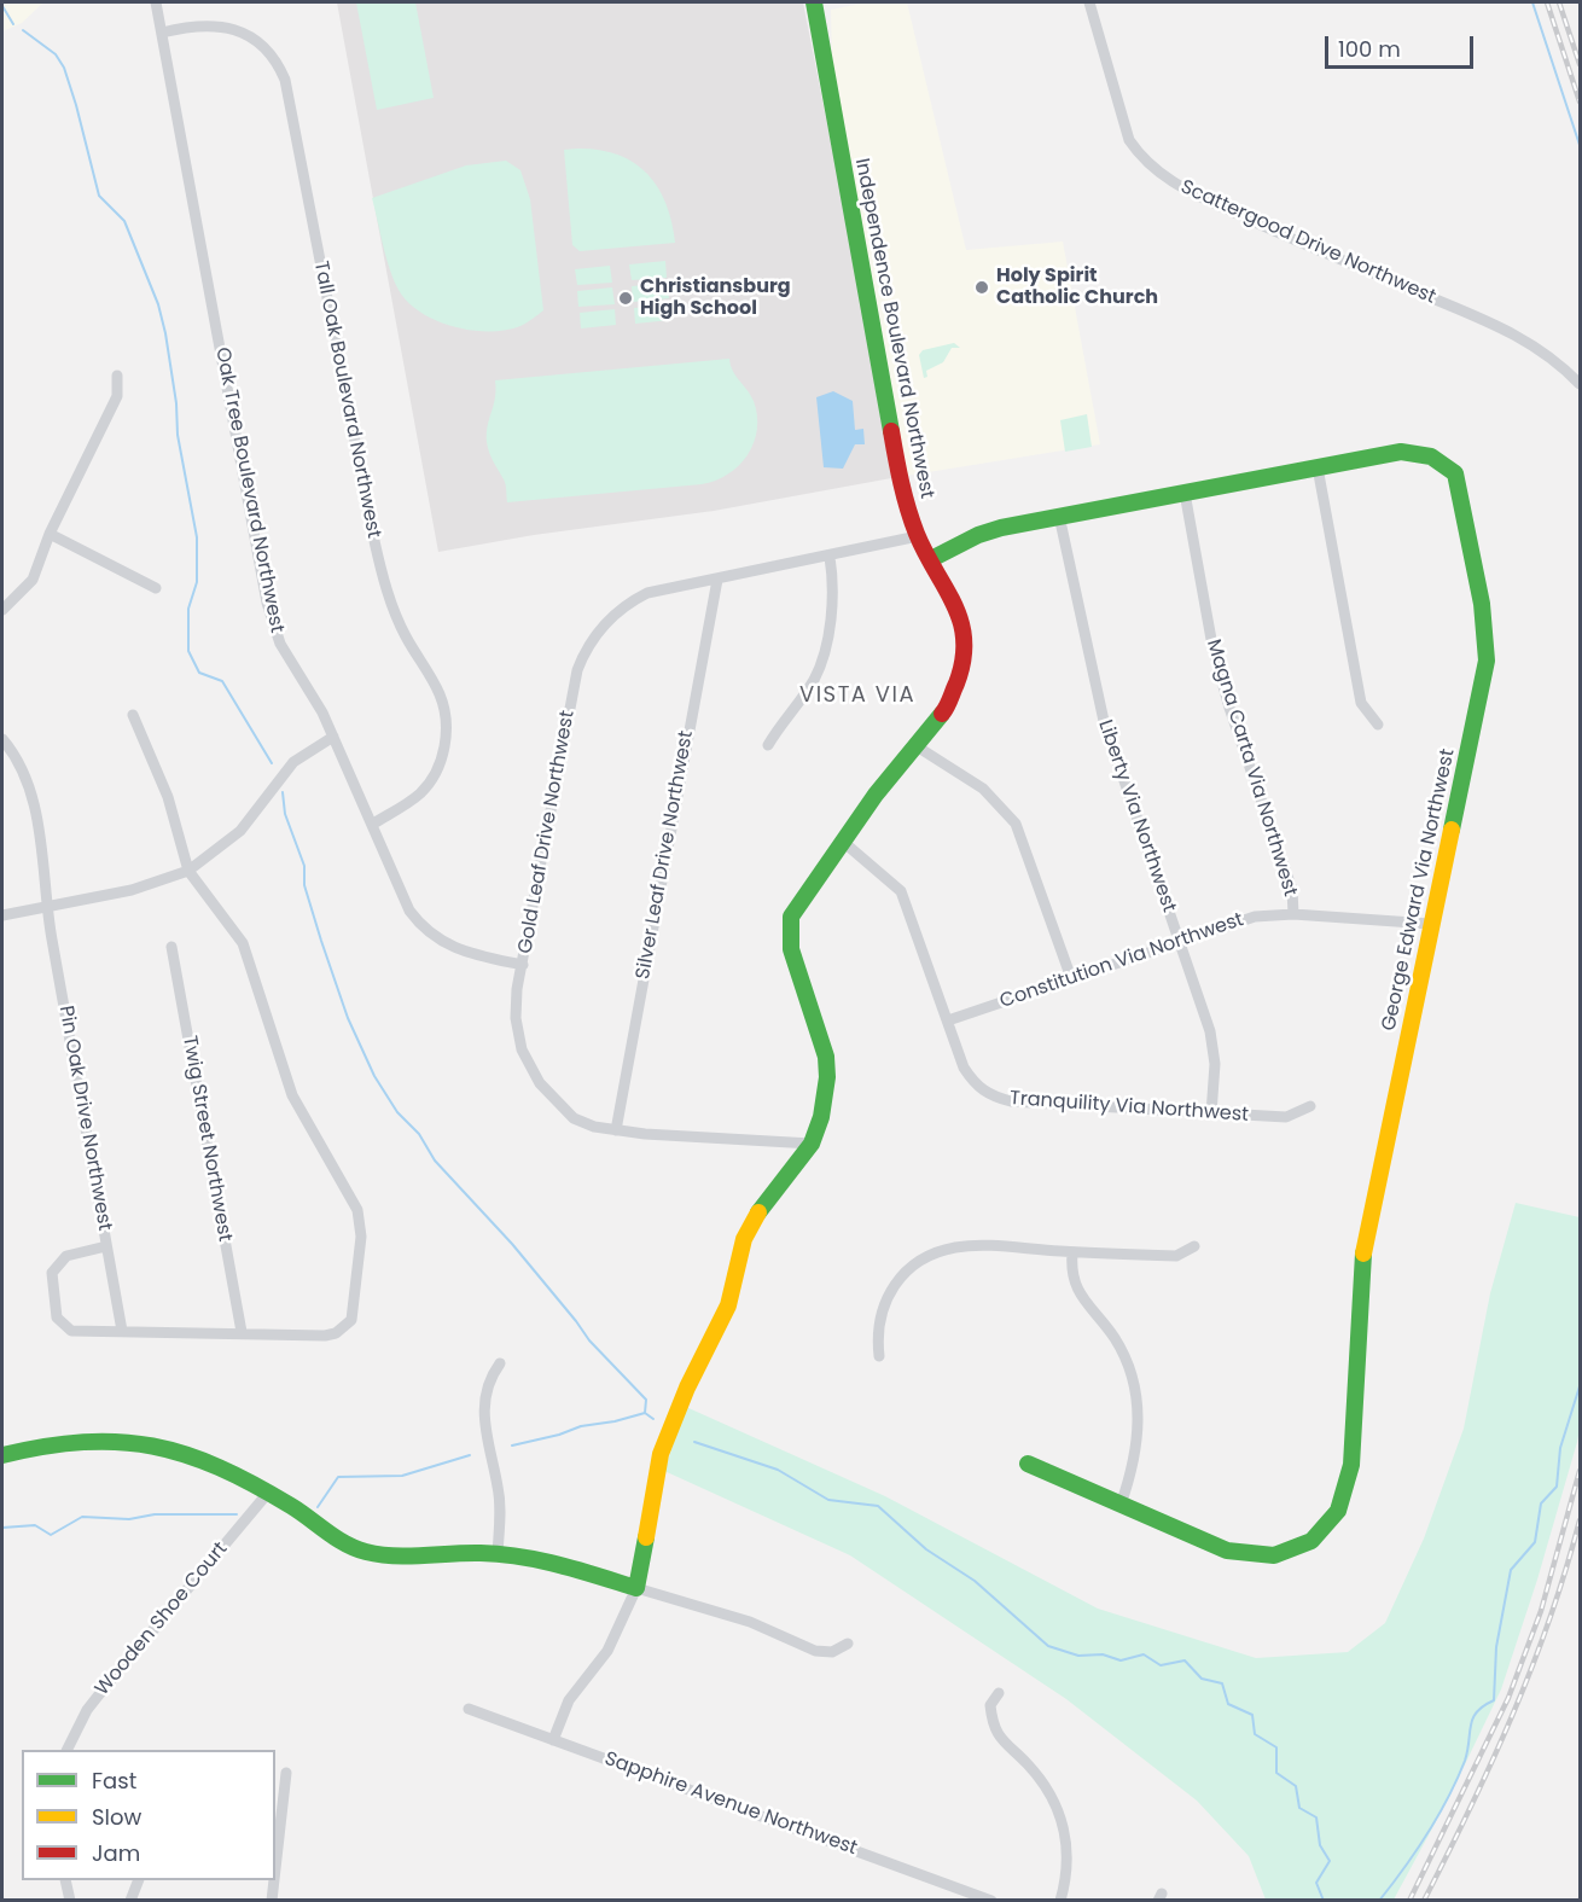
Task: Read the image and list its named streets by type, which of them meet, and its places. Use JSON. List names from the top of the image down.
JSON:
{
  "streets": {
    "street": [
      "Scattergood Drive Northwest",
      "Independence Boulevard Northwest",
      "Tall Oak Boulevard Northwest",
      "Oak Tree Boulevard Northwest",
      "Magna Carta Via Northwest",
      "Liberty Via Northwest",
      "Gold Leaf Drive Northwest",
      "Silver Leaf Drive Northwest",
      "George Edward Via Northwest",
      "Constitution Via Northwest",
      "Tranquility Via Northwest",
      "Pin Oak Drive Northwest",
      "Twig Street Northwest",
      "Wooden Shoe Court",
      "Sapphire Avenue Northwest"
    ]
  },
  "crossings": [
    ["Independence Boulevard Northwest", "Gold Leaf Drive Northwest"],
    ["Independence Boulevard Northwest", "George Edward Via Northwest"],
    ["Independence Boulevard Northwest", "Tranquility Via Northwest"],
    ["Independence Boulevard Northwest", "Sapphire Avenue Northwest"],
    ["Tall Oak Boulevard Northwest", "Oak Tree Boulevard Northwest"],
    ["Oak Tree Boulevard Northwest", "Gold Leaf Drive Northwest"],
    ["Magna Carta Via Northwest", "George Edward Via Northwest"],
    ["Magna Carta Via Northwest", "Constitution Via Northwest"],
    ["Liberty Via Northwest", "George Edward Via Northwest"],
    ["Liberty Via Northwest", "Constitution Via Northwest"],
    ["Liberty Via Northwest", "Tranquility Via Northwest"],
    ["Gold Leaf Drive Northwest", "Silver Leaf Drive Northwest"],
    ["George Edward Via Northwest", "Constitution Via Northwest"],
    ["Constitution Via Northwest", "Tranquility Via Northwest"]
  ],
  "districts": ["VISTA VIA"],
  "places": ["Holy Spirit Catholic Church", "Christiansburg High School"],
  "legend": ["Fast", "Slow", "Jam"],
  "scale_bar": "100 m"
}
